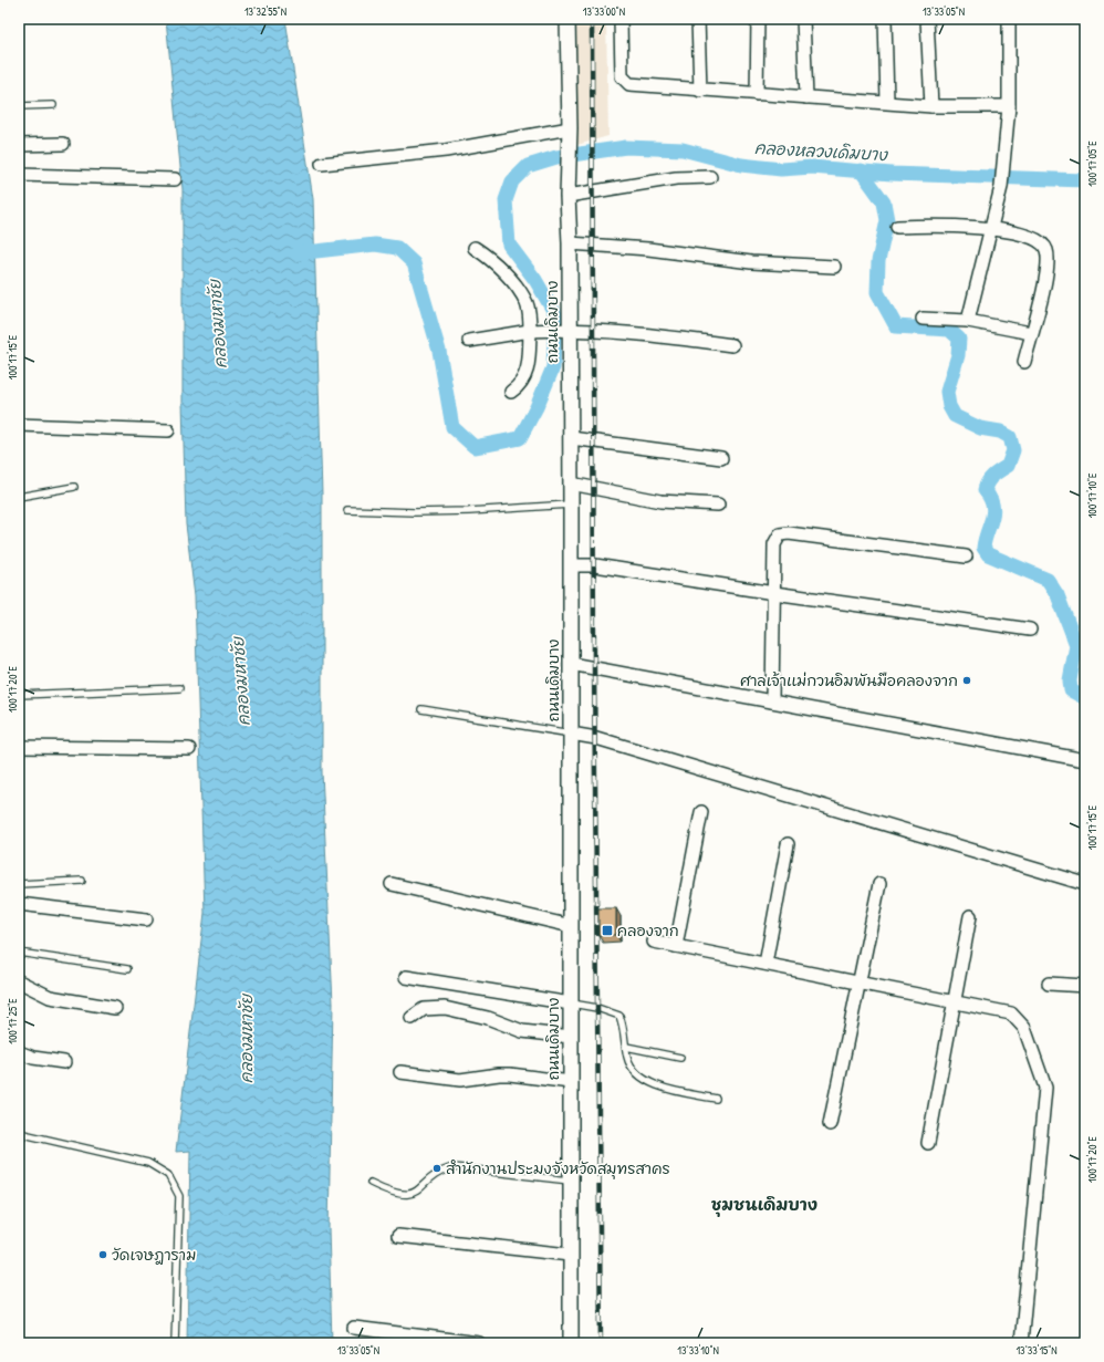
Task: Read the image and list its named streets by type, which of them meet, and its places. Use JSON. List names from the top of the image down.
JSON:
{
  "streets": {
    "street": ["ถนนเดิมบาง"]
  },
  "districts": ["ชุมชนเดิมบาง"],
  "water": ["คลองหลวงเดิมบาง", "คลองมหาชัย"],
  "places": {
    "other": ["ศาลเจ้าแม่กวนอิมพันมือคลองจาก", "สำนักงานประมงจังหวัดสมุทรสาคร", "วัดเจษฎาราม"],
    "transit": ["คลองจาก"]
  },
  "coordinates": [
    "13°32'55\"N",
    "13°33'00\"N",
    "13°33'05\"N",
    "100°17'05\"E",
    "100°17'15\"E",
    "100°17'10\"E",
    "100°17'20\"E",
    "100°17'25\"E",
    "13°33'10\"N",
    "13°33'15\"N"
  ]
}
